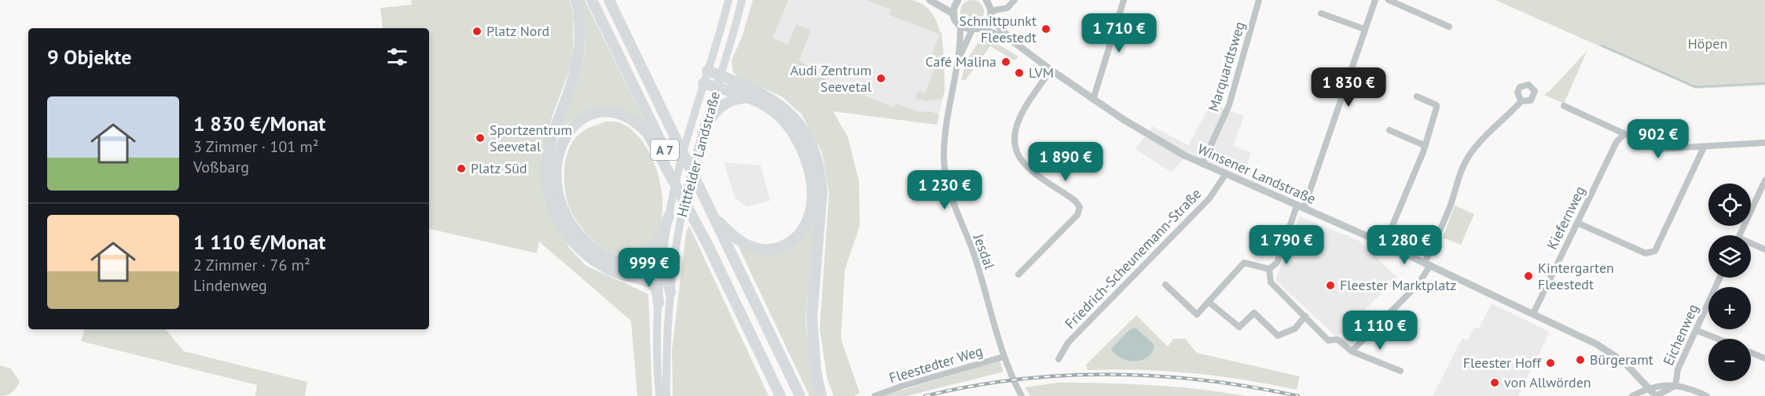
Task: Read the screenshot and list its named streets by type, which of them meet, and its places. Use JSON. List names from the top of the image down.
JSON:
{
  "streets": {
    "highway": ["A 7"],
    "main road": ["Hittfelder Landstraße"],
    "street": [
      "Marquardtsweg",
      "Winsener Landstraße",
      "Kiefernweg",
      "Jesdal",
      "Friedrich-Scheunemann-Straße",
      "Eichenweg",
      "Fleestedter Weg"
    ]
  },
  "crossings": [
    ["Marquardtsweg", "Winsener Landstraße"],
    ["Winsener Landstraße", "Kiefernweg"],
    ["Winsener Landstraße", "Friedrich-Scheunemann-Straße"],
    ["Winsener Landstraße", "Eichenweg"],
    ["Jesdal", "Fleestedter Weg"]
  ],
  "parks": ["Höpen"],
  "places": [
    "Schnittpunkt Fleestedt",
    "Platz Nord",
    "Café Malina",
    "LVM",
    "Audi Zentrum Seevetal",
    "Sportzentrum Seevetal",
    "Platz Süd",
    "Kintergarten Fleestedt",
    "Fleester Marktplatz",
    "Bürgeramt",
    "Fleester Hoff",
    "von Allwörden"
  ],
  "page": {
    "price": [
      "1 710 €",
      "1 830 €",
      "902 €",
      "1 890 €",
      "1 230 €",
      "1 790 €",
      "1 280 €",
      "999 €",
      "1 110 €"
    ],
    "heading": "9 Objekte",
    "list": [
      {
        "name": "1 830 €/Monat",
        "note": "3 Zimmer · 101 m² · Voßbarg"
      },
      {
        "name": "1 110 €/Monat",
        "note": "2 Zimmer · 76 m² · Lindenweg"
      }
    ],
    "map_buttons": ["+", "−"]
  }
}
